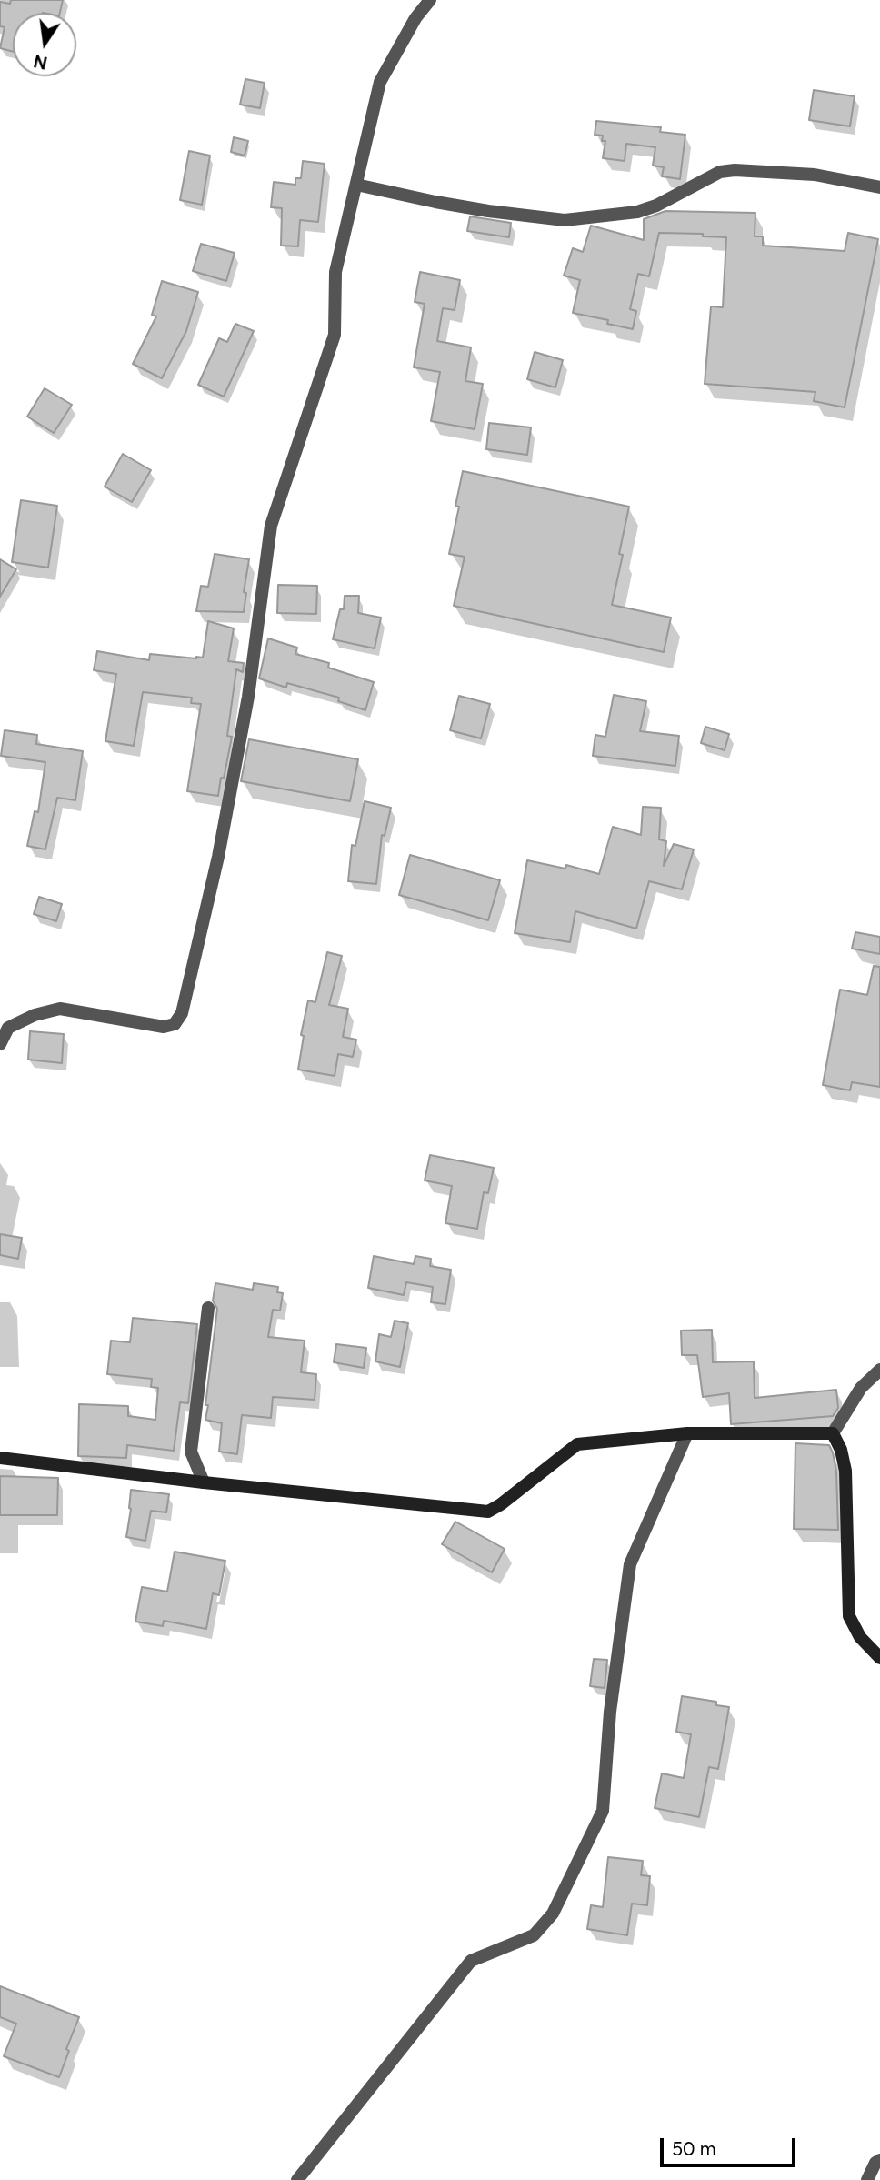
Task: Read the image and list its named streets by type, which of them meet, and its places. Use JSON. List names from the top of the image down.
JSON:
{
  "scale_bar": "50 m",
  "north": "bottom"
}
